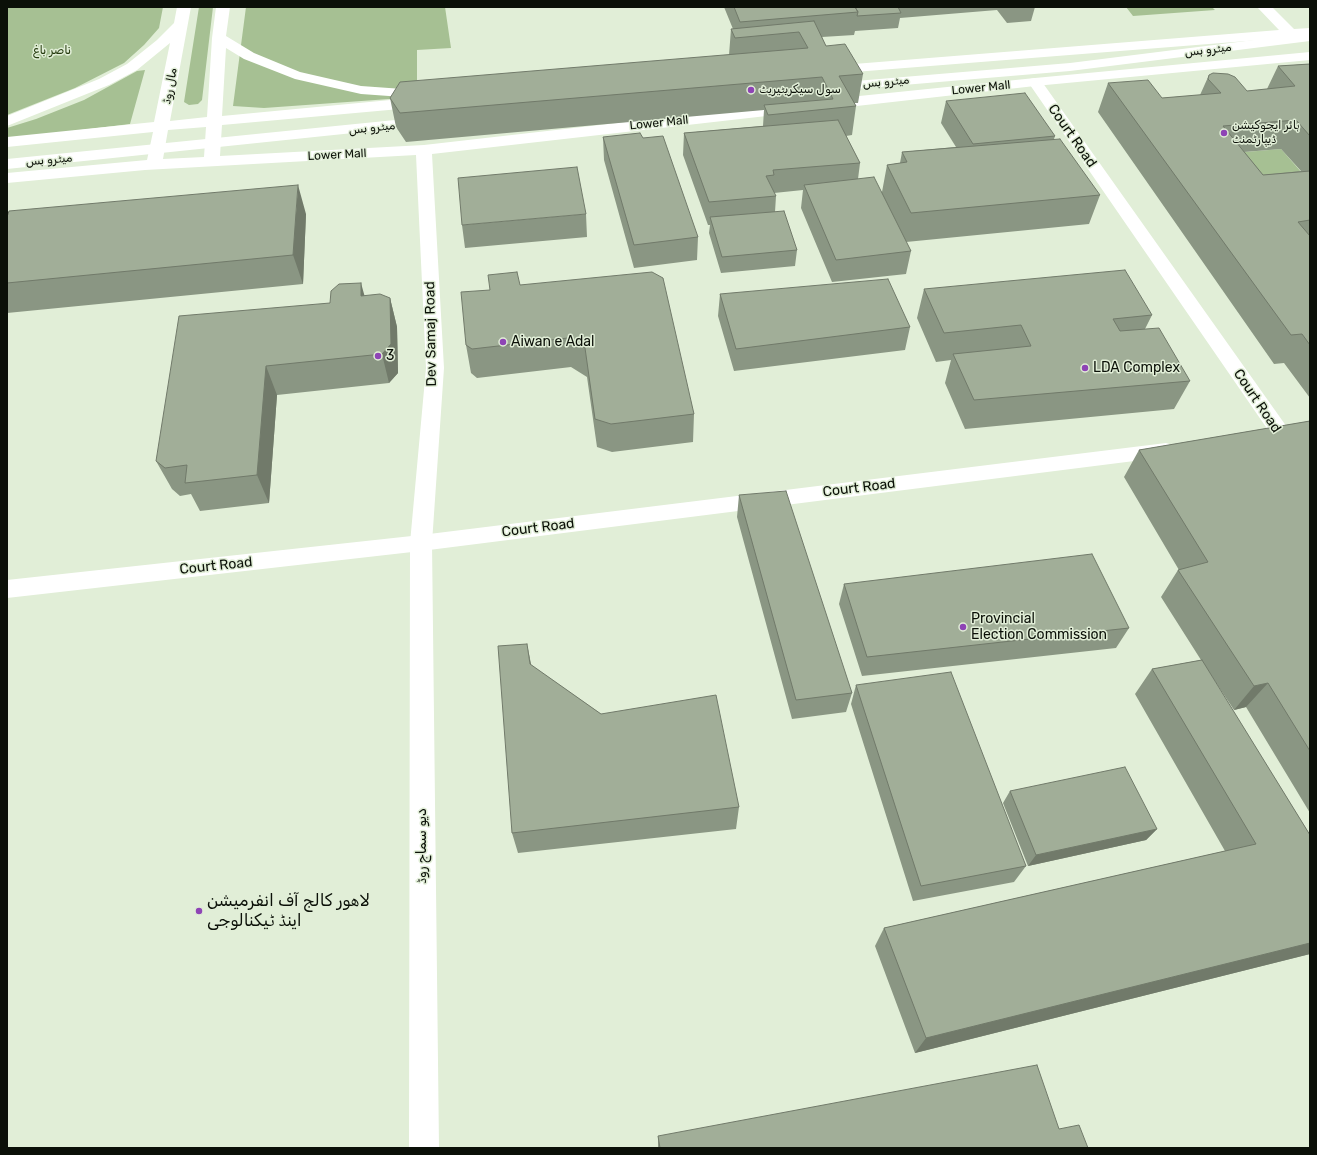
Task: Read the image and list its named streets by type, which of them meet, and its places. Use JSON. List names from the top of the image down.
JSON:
{
  "streets": {
    "main road": [
      "میٹرو بس",
      "مال روڈ",
      "Lower Mall",
      "Court Road",
      "Dev Samaj Road",
      "دیو سماج روڈ"
    ]
  },
  "crossings": [
    ["مال روڈ", "Lower Mall"],
    ["Lower Mall", "Court Road"],
    ["Lower Mall", "Dev Samaj Road"],
    ["Court Road", "Dev Samaj Road"],
    ["Court Road", "دیو سماج روڈ"],
    ["Dev Samaj Road", "دیو سماج روڈ"]
  ],
  "parks": ["ناصر باغ"],
  "places": [
    "سول سیکریٹیریٹ",
    "ہائر ایجوکیشن ڈیپارٹمنٹ",
    "Aiwan e Adal",
    "3",
    "LDA Complex",
    "Provincial Election Commission",
    "لاھور کالج آف انفرمیشن اینڈ ٹیکنالوجی"
  ]
}
